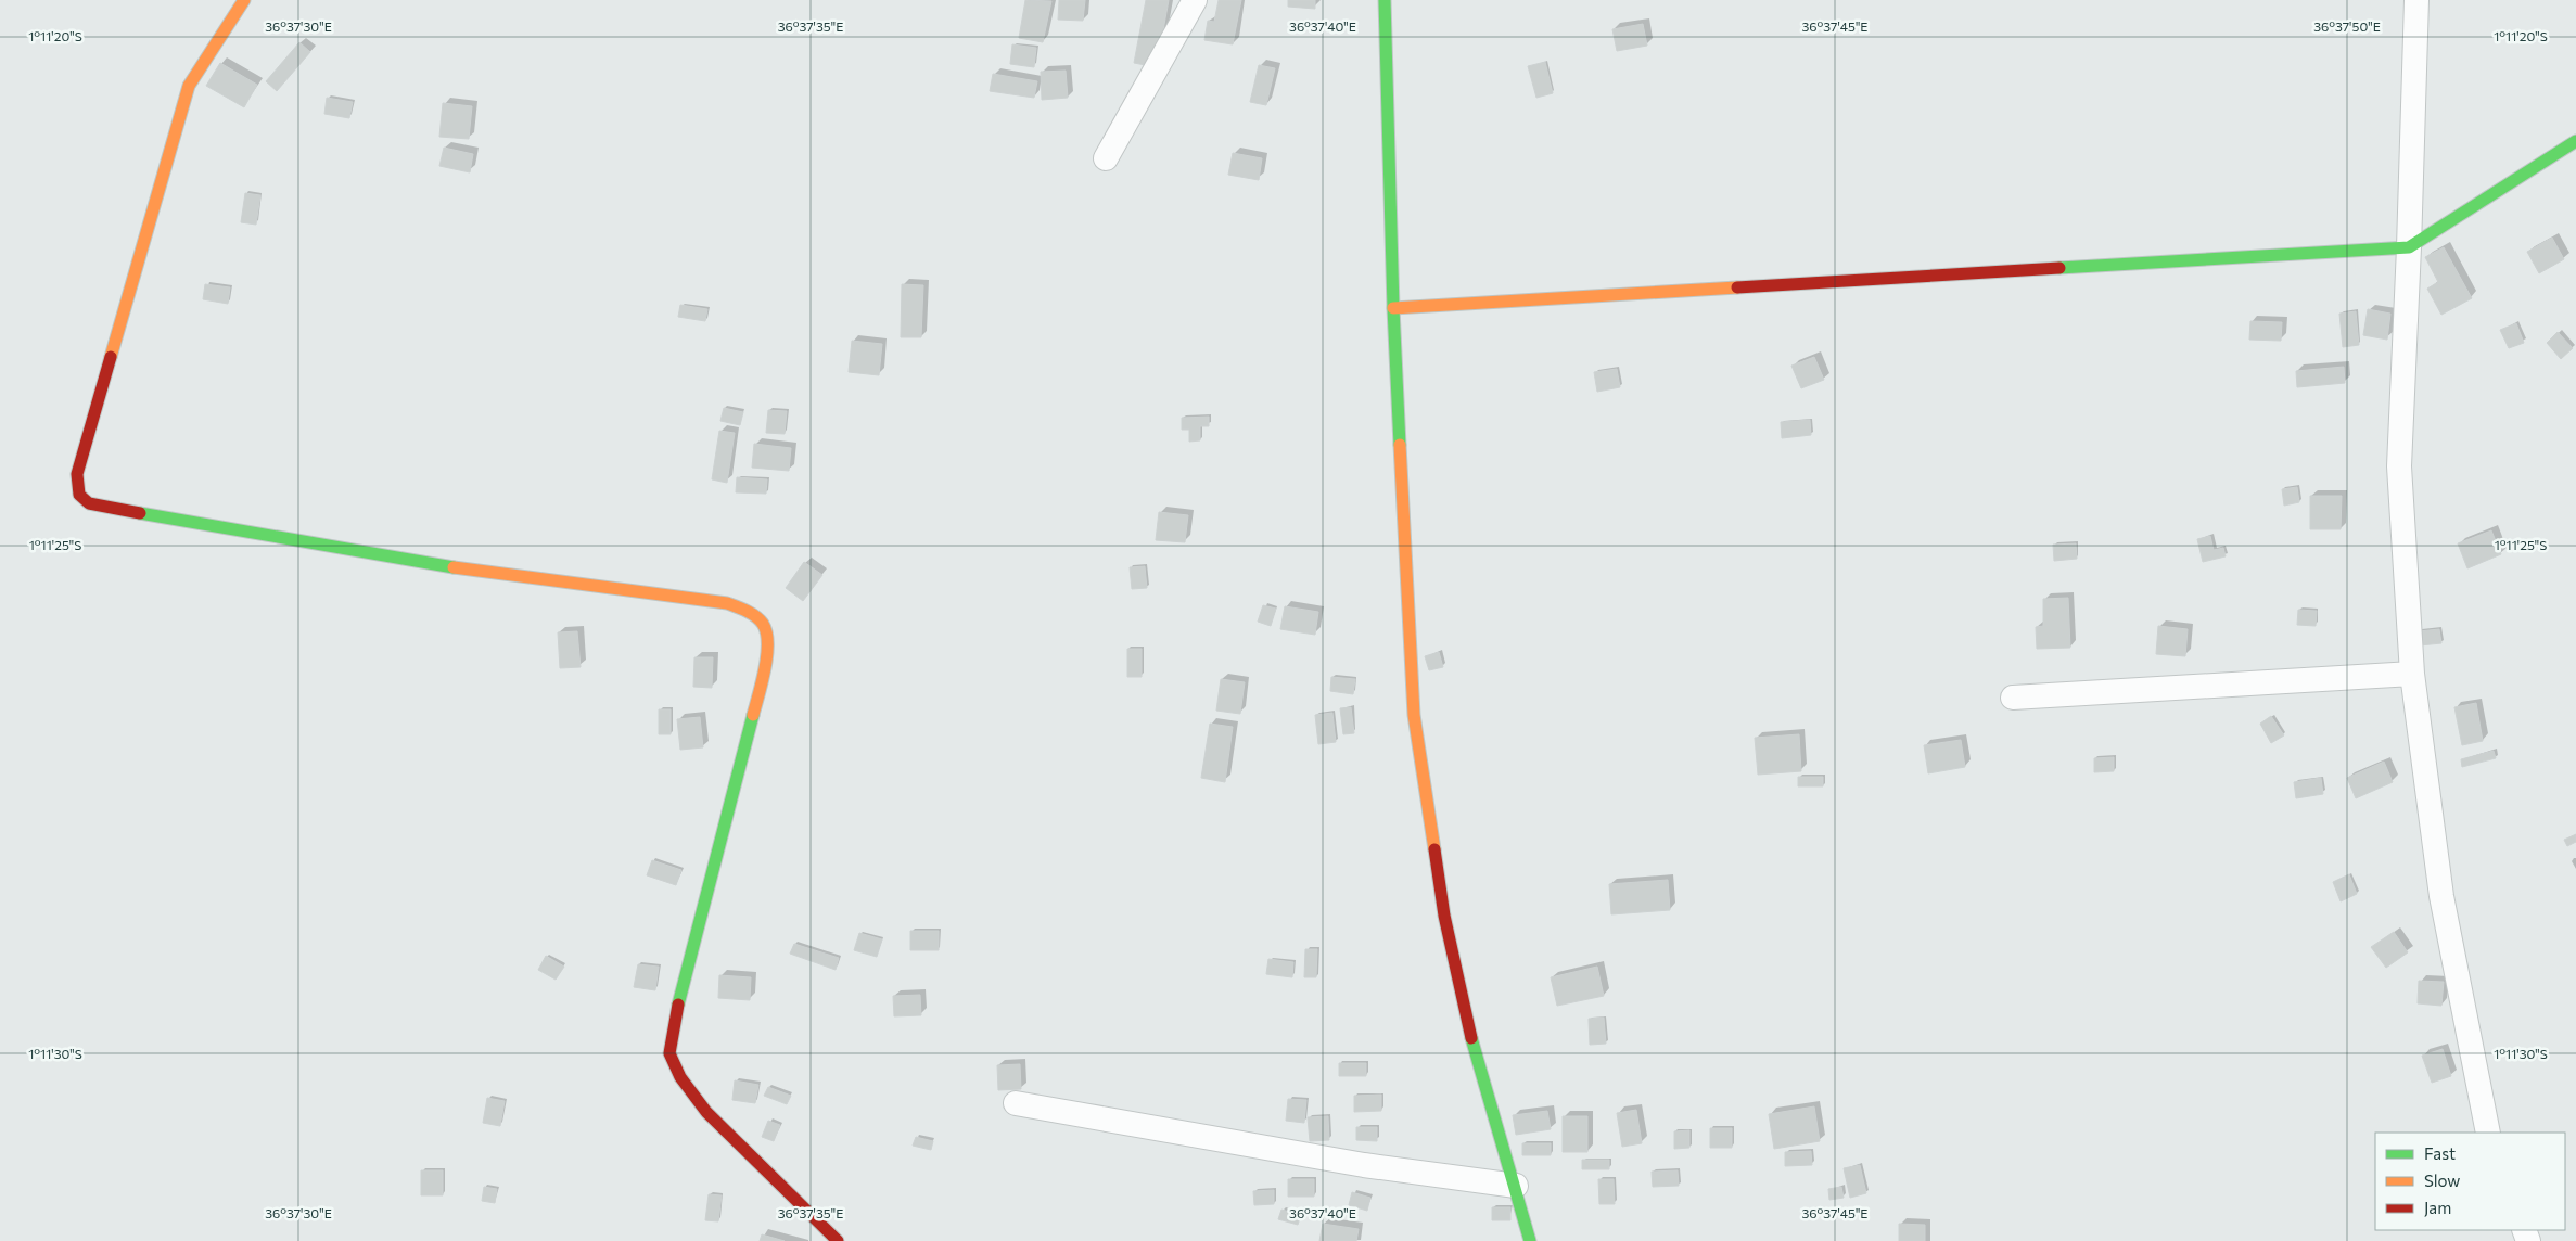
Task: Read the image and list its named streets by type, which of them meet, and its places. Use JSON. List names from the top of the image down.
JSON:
{
  "legend": ["Fast", "Slow", "Jam"],
  "coordinates": [
    "36°37'30\"E",
    "36°37'35\"E",
    "36°37'40\"E",
    "36°37'45\"E",
    "36°37'50\"E",
    "1°11'20\"S",
    "1°11'25\"S",
    "1°11'30\"S"
  ]
}
